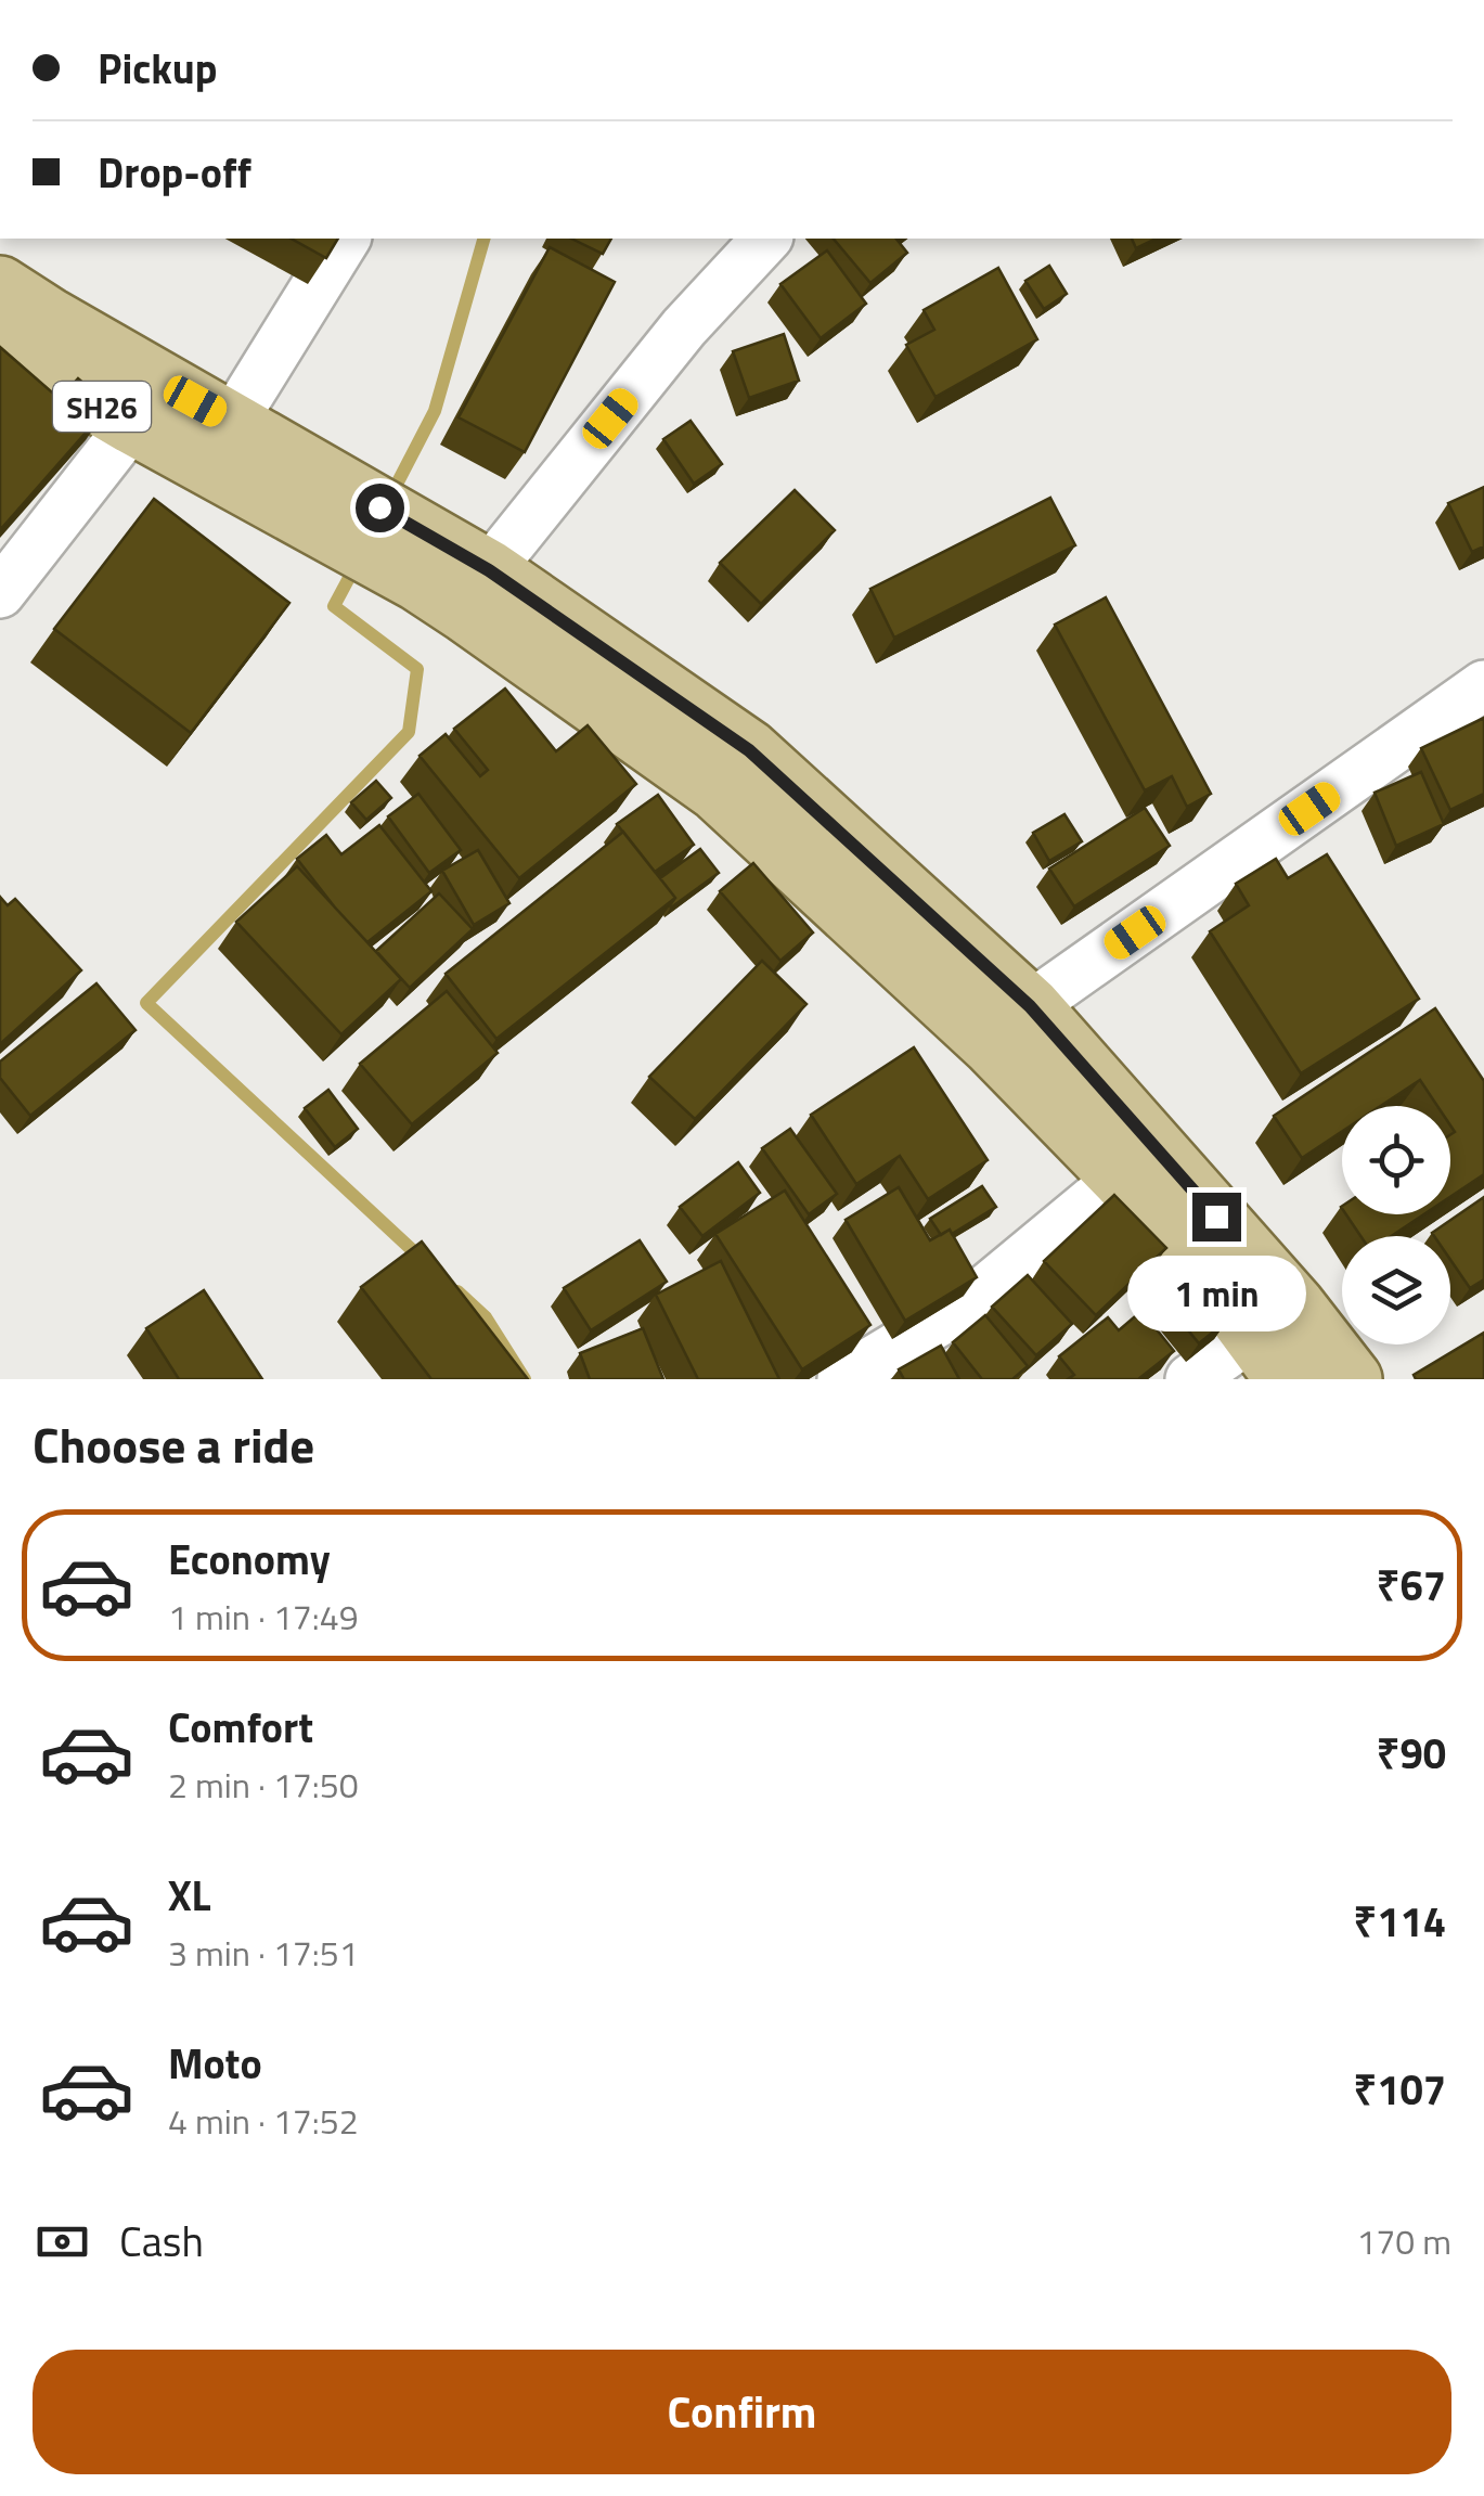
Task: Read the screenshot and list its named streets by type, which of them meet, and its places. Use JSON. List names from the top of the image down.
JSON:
{
  "streets": {
    "main road": ["SH26"]
  },
  "page": {
    "banner": ["Pickup", "Drop-off"],
    "bubble": "1 min",
    "heading": "Choose a ride",
    "list": [
      {
        "name": "Economy",
        "note": "1 min · 17:49",
        "value": "₹67"
      },
      {
        "name": "Comfort",
        "note": "2 min · 17:50",
        "value": "₹90"
      },
      {
        "name": "XL",
        "note": "3 min · 17:51",
        "value": "₹114"
      },
      {
        "name": "Moto",
        "note": "4 min · 17:52",
        "value": "₹107"
      }
    ],
    "pay": ["Cash", "170 m"],
    "buttons": "Confirm"
  }
}
